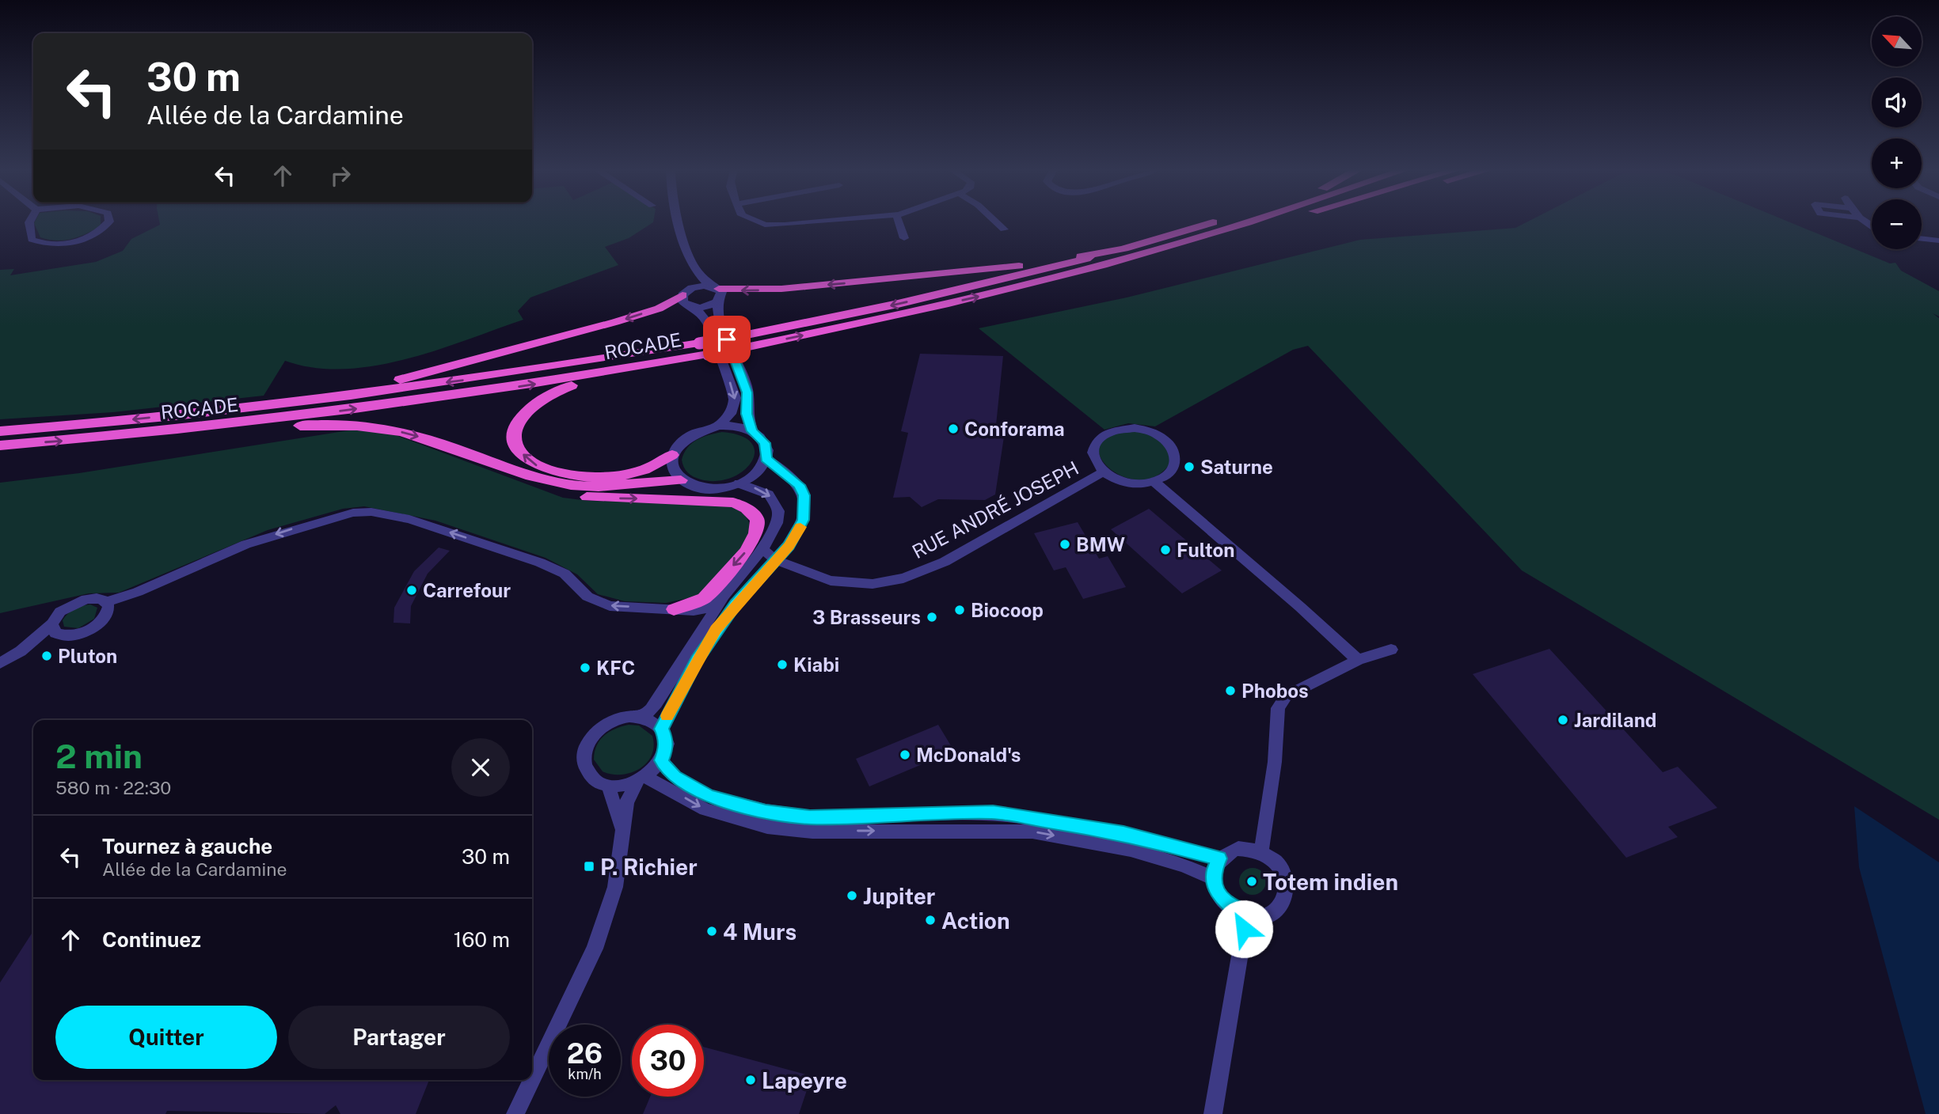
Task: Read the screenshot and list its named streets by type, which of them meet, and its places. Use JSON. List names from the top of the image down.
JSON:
{
  "streets": {
    "highway": ["ROCADE"],
    "street": ["RUE ANDRÉ JOSEPH"]
  },
  "places": {
    "other": [
      "Conforama",
      "Saturne",
      "BMW",
      "Fulton",
      "Carrefour",
      "Biocoop",
      "3 Brasseurs",
      "Pluton",
      "Kiabi",
      "KFC",
      "Phobos",
      "Jardiland",
      "McDonald's",
      "Totem indien",
      "Jupiter",
      "Action",
      "4 Murs",
      "Lapeyre"
    ],
    "transit": ["P. Richier"]
  },
  "north": "top left",
  "page": {
    "map_buttons": ["+", "−"],
    "turn": ["30 m", "Allée de la Cardamine"],
    "heading": ["2 min", "580 m · 22:30"],
    "list": [
      {
        "name": "Tournez à gauche",
        "note": "Allée de la Cardamine",
        "value": "30 m"
      },
      {
        "name": "Continuez",
        "value": "160 m"
      }
    ],
    "buttons": ["Quitter", "Partager"],
    "speed": "26 km/h",
    "limit": "30"
  }
}
